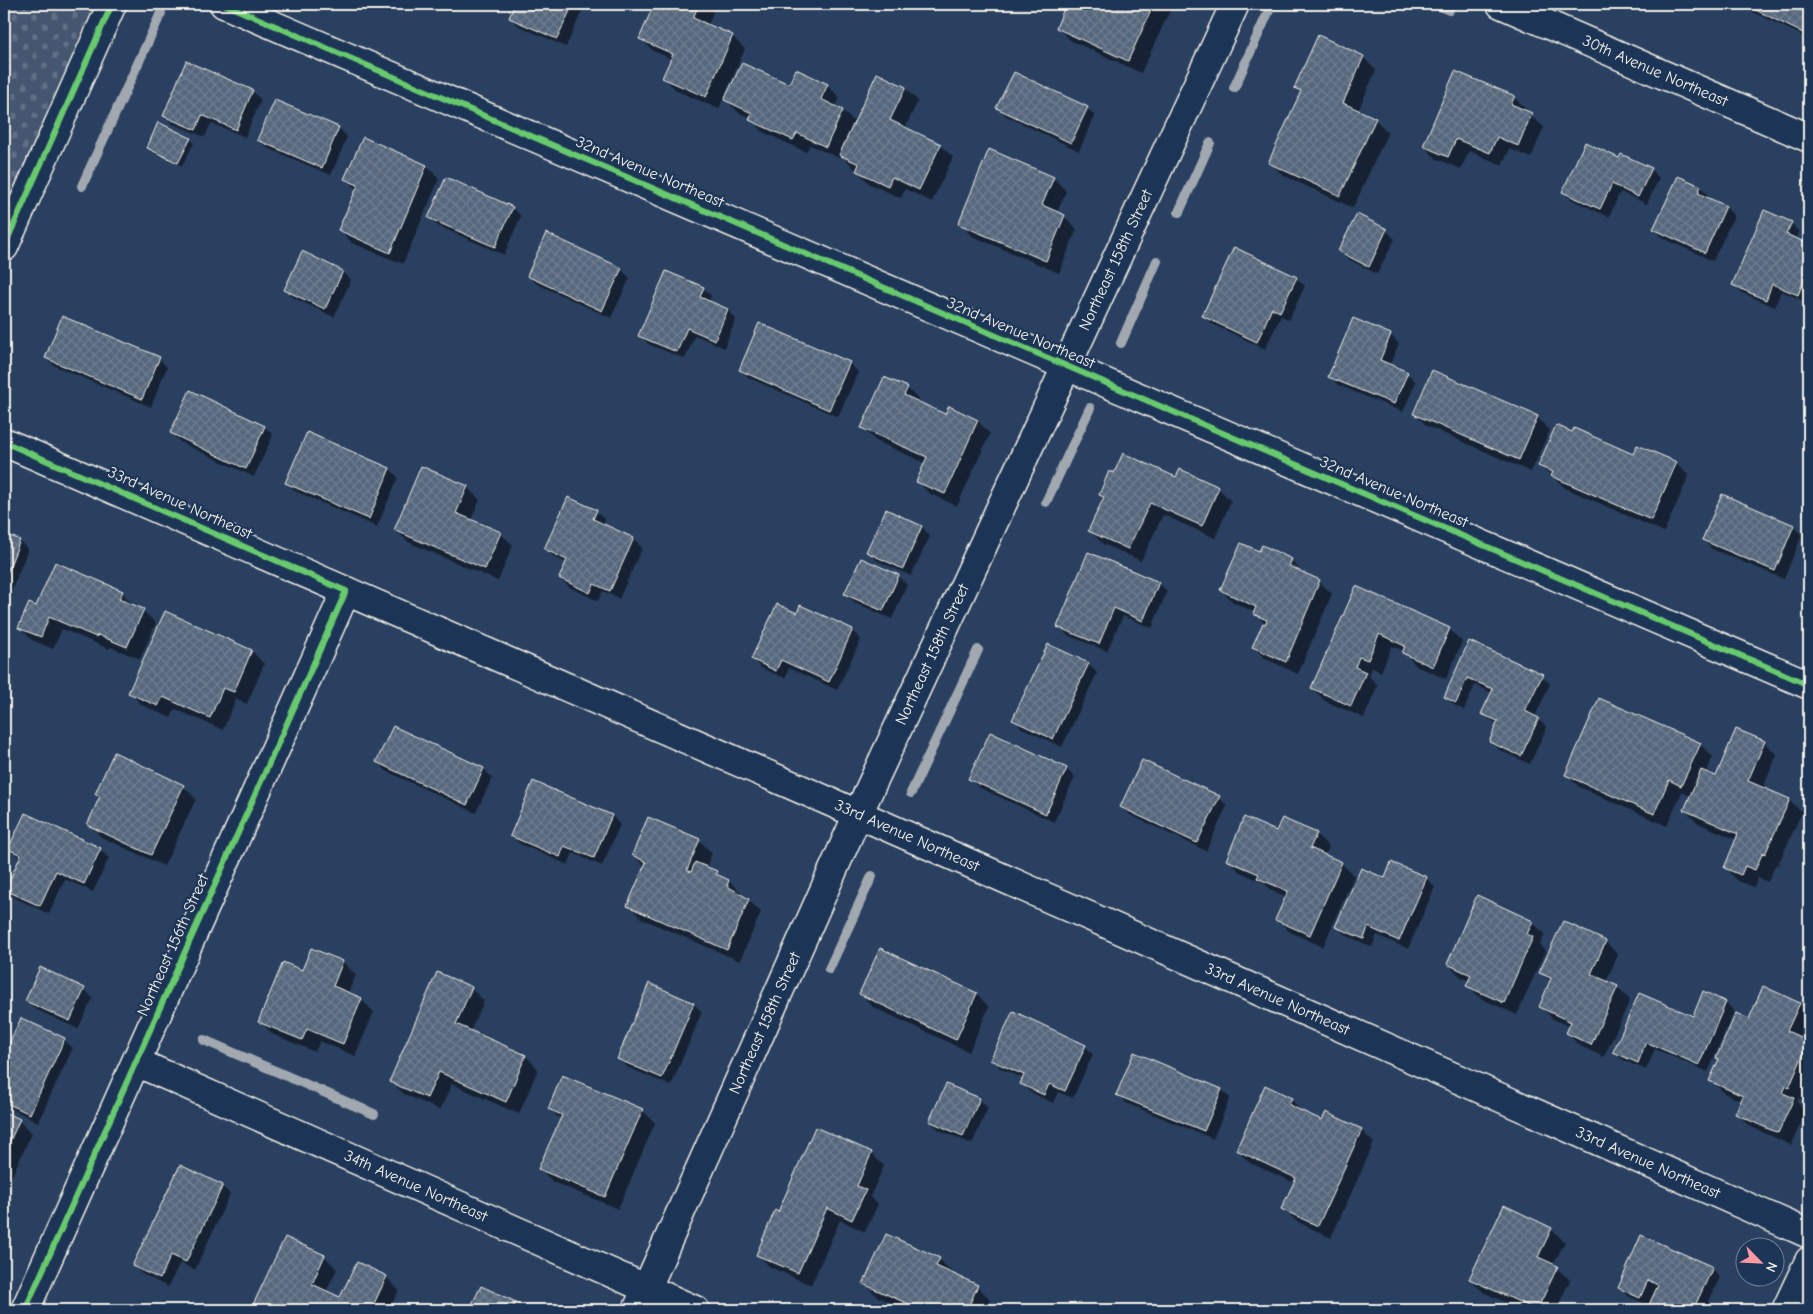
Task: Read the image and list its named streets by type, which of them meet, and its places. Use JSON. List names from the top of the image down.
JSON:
{
  "streets": {
    "street": [
      "30th Avenue Northeast",
      "32nd Avenue Northeast",
      "Northeast 158th Street",
      "33rd Avenue Northeast",
      "Northeast 156th Street",
      "34th Avenue Northeast"
    ]
  },
  "crossings": [
    ["32nd Avenue Northeast", "Northeast 158th Street"],
    ["Northeast 158th Street", "33rd Avenue Northeast"],
    ["Northeast 158th Street", "34th Avenue Northeast"],
    ["33rd Avenue Northeast", "Northeast 156th Street"],
    ["Northeast 156th Street", "34th Avenue Northeast"]
  ],
  "north": "bottom right"
}
